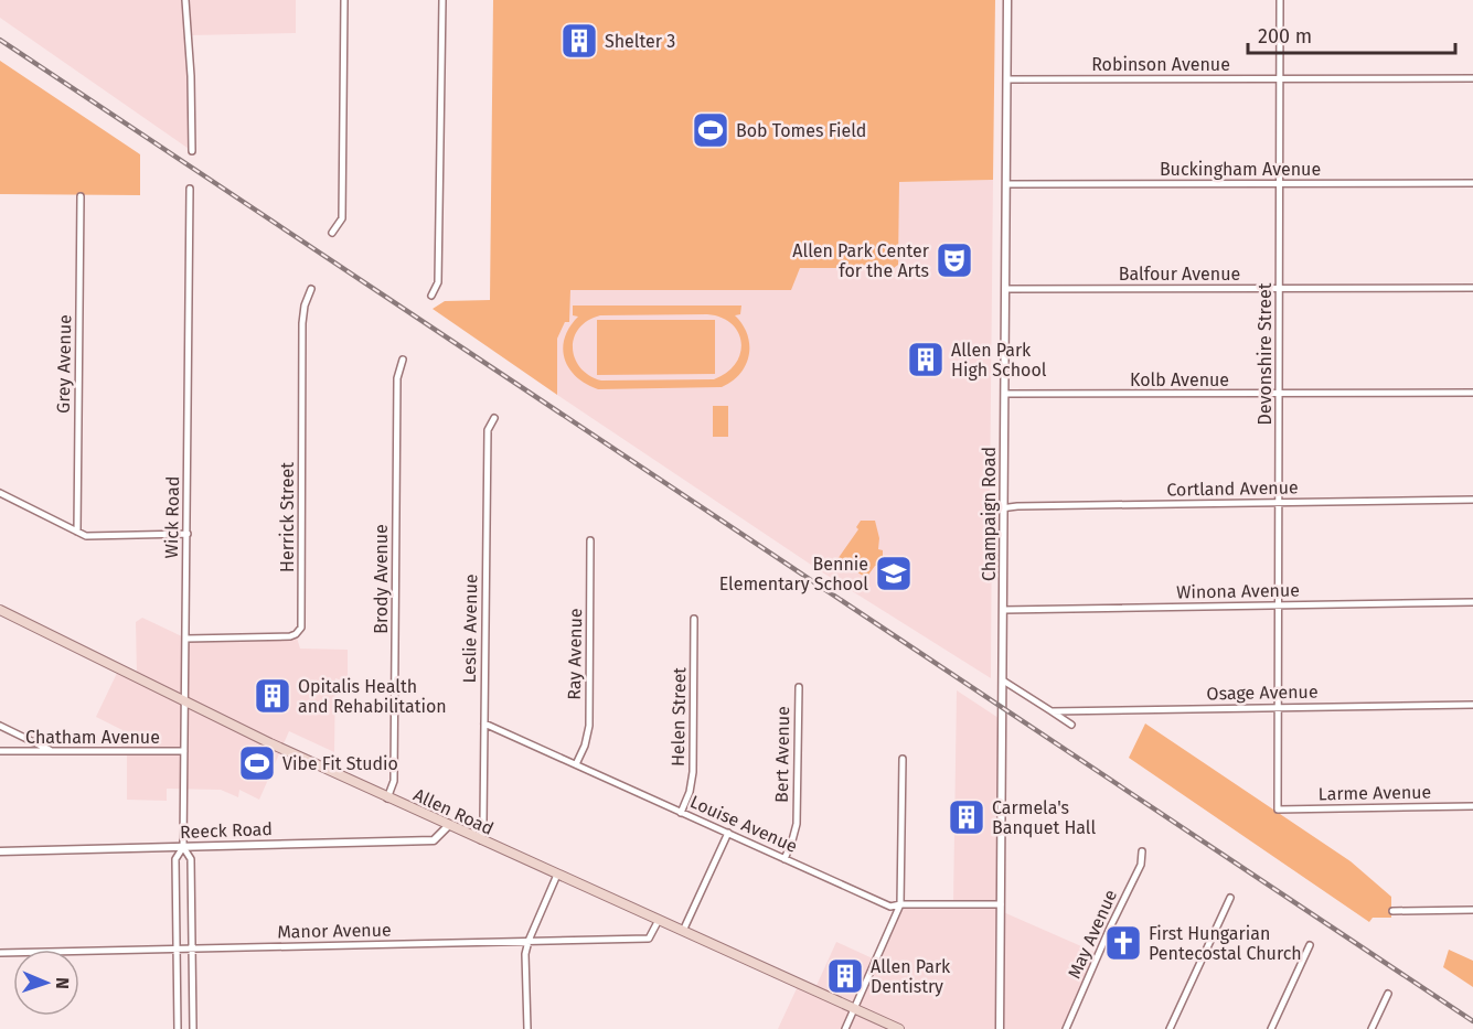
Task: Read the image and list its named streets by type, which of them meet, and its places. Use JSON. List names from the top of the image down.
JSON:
{
  "streets": {
    "main road": ["Allen Road"],
    "street": [
      "Robinson Avenue",
      "Buckingham Avenue",
      "Balfour Avenue",
      "Devonshire Street",
      "Grey Avenue",
      "Kolb Avenue",
      "Cortland Avenue",
      "Champaign Road",
      "Wick Road",
      "Herrick Street",
      "Brody Avenue",
      "Winona Avenue",
      "Leslie Avenue",
      "Ray Avenue",
      "Osage Avenue",
      "Helen Street",
      "Chatham Avenue",
      "Bert Avenue",
      "Larme Avenue",
      "Louise Avenue",
      "Reeck Road",
      "Manor Avenue",
      "May Avenue"
    ]
  },
  "crossings": [
    ["Robinson Avenue", "Devonshire Street"],
    ["Robinson Avenue", "Champaign Road"],
    ["Buckingham Avenue", "Devonshire Street"],
    ["Buckingham Avenue", "Champaign Road"],
    ["Balfour Avenue", "Devonshire Street"],
    ["Balfour Avenue", "Champaign Road"],
    ["Devonshire Street", "Kolb Avenue"],
    ["Devonshire Street", "Cortland Avenue"],
    ["Devonshire Street", "Winona Avenue"],
    ["Devonshire Street", "Osage Avenue"],
    ["Devonshire Street", "Larme Avenue"],
    ["Kolb Avenue", "Champaign Road"],
    ["Cortland Avenue", "Champaign Road"],
    ["Champaign Road", "Winona Avenue"],
    ["Champaign Road", "Louise Avenue"],
    ["Wick Road", "Herrick Street"],
    ["Wick Road", "Chatham Avenue"],
    ["Wick Road", "Allen Road"],
    ["Wick Road", "Reeck Road"],
    ["Wick Road", "Manor Avenue"],
    ["Brody Avenue", "Allen Road"],
    ["Leslie Avenue", "Allen Road"],
    ["Leslie Avenue", "Louise Avenue"],
    ["Ray Avenue", "Louise Avenue"],
    ["Helen Street", "Louise Avenue"],
    ["Bert Avenue", "Louise Avenue"],
    ["Allen Road", "Reeck Road"],
    ["Allen Road", "Manor Avenue"]
  ],
  "places": {
    "building": [
      "Shelter 3",
      "Allen Park High School",
      "Opitalis Health and Rehabilitation",
      "Carmela's Banquet Hall",
      "Allen Park Dentistry"
    ],
    "sports": ["Bob Tomes Field", "Vibe Fit Studio"],
    "theatre": ["Allen Park Center for the Arts"],
    "school or university": ["Bennie Elementary School"],
    "church": ["First Hungarian Pentecostal Church"]
  },
  "scale_bar": "200 m",
  "north": "right"
}
